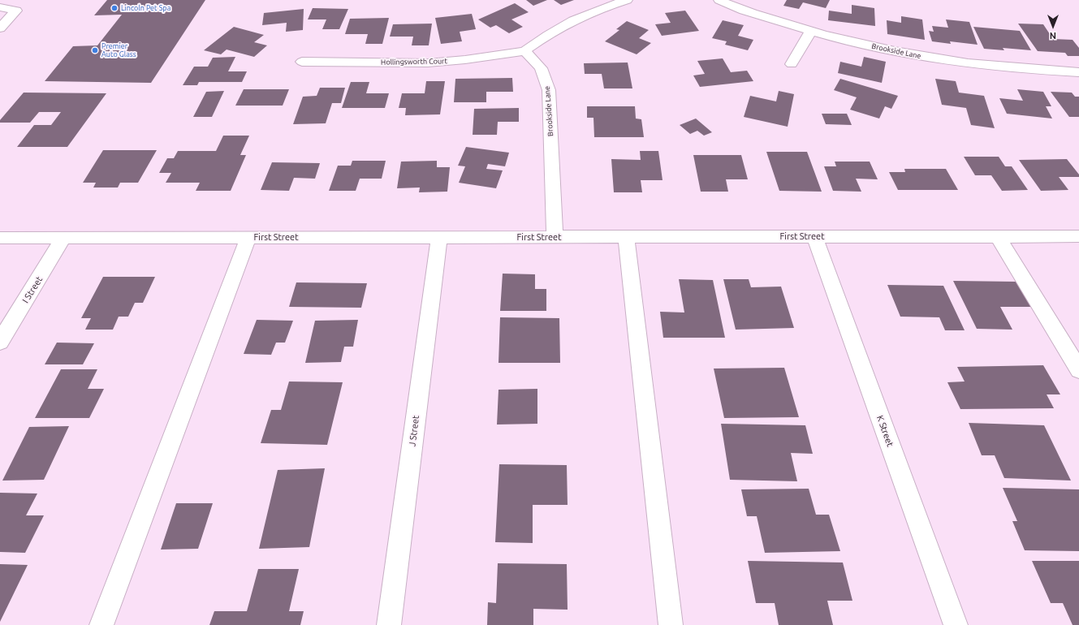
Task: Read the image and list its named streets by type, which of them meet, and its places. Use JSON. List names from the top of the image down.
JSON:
{
  "streets": {
    "street": [
      "Brookside Lane",
      "Hollingsworth Court",
      "First Street",
      "I Street",
      "J Street",
      "K Street"
    ]
  },
  "crossings": [
    ["Brookside Lane", "Hollingsworth Court"],
    ["Brookside Lane", "First Street"],
    ["First Street", "I Street"],
    ["First Street", "J Street"],
    ["First Street", "K Street"]
  ],
  "places": ["Lincoln Pet Spa", "Premier Auto Glass"],
  "north": "bottom"
}
